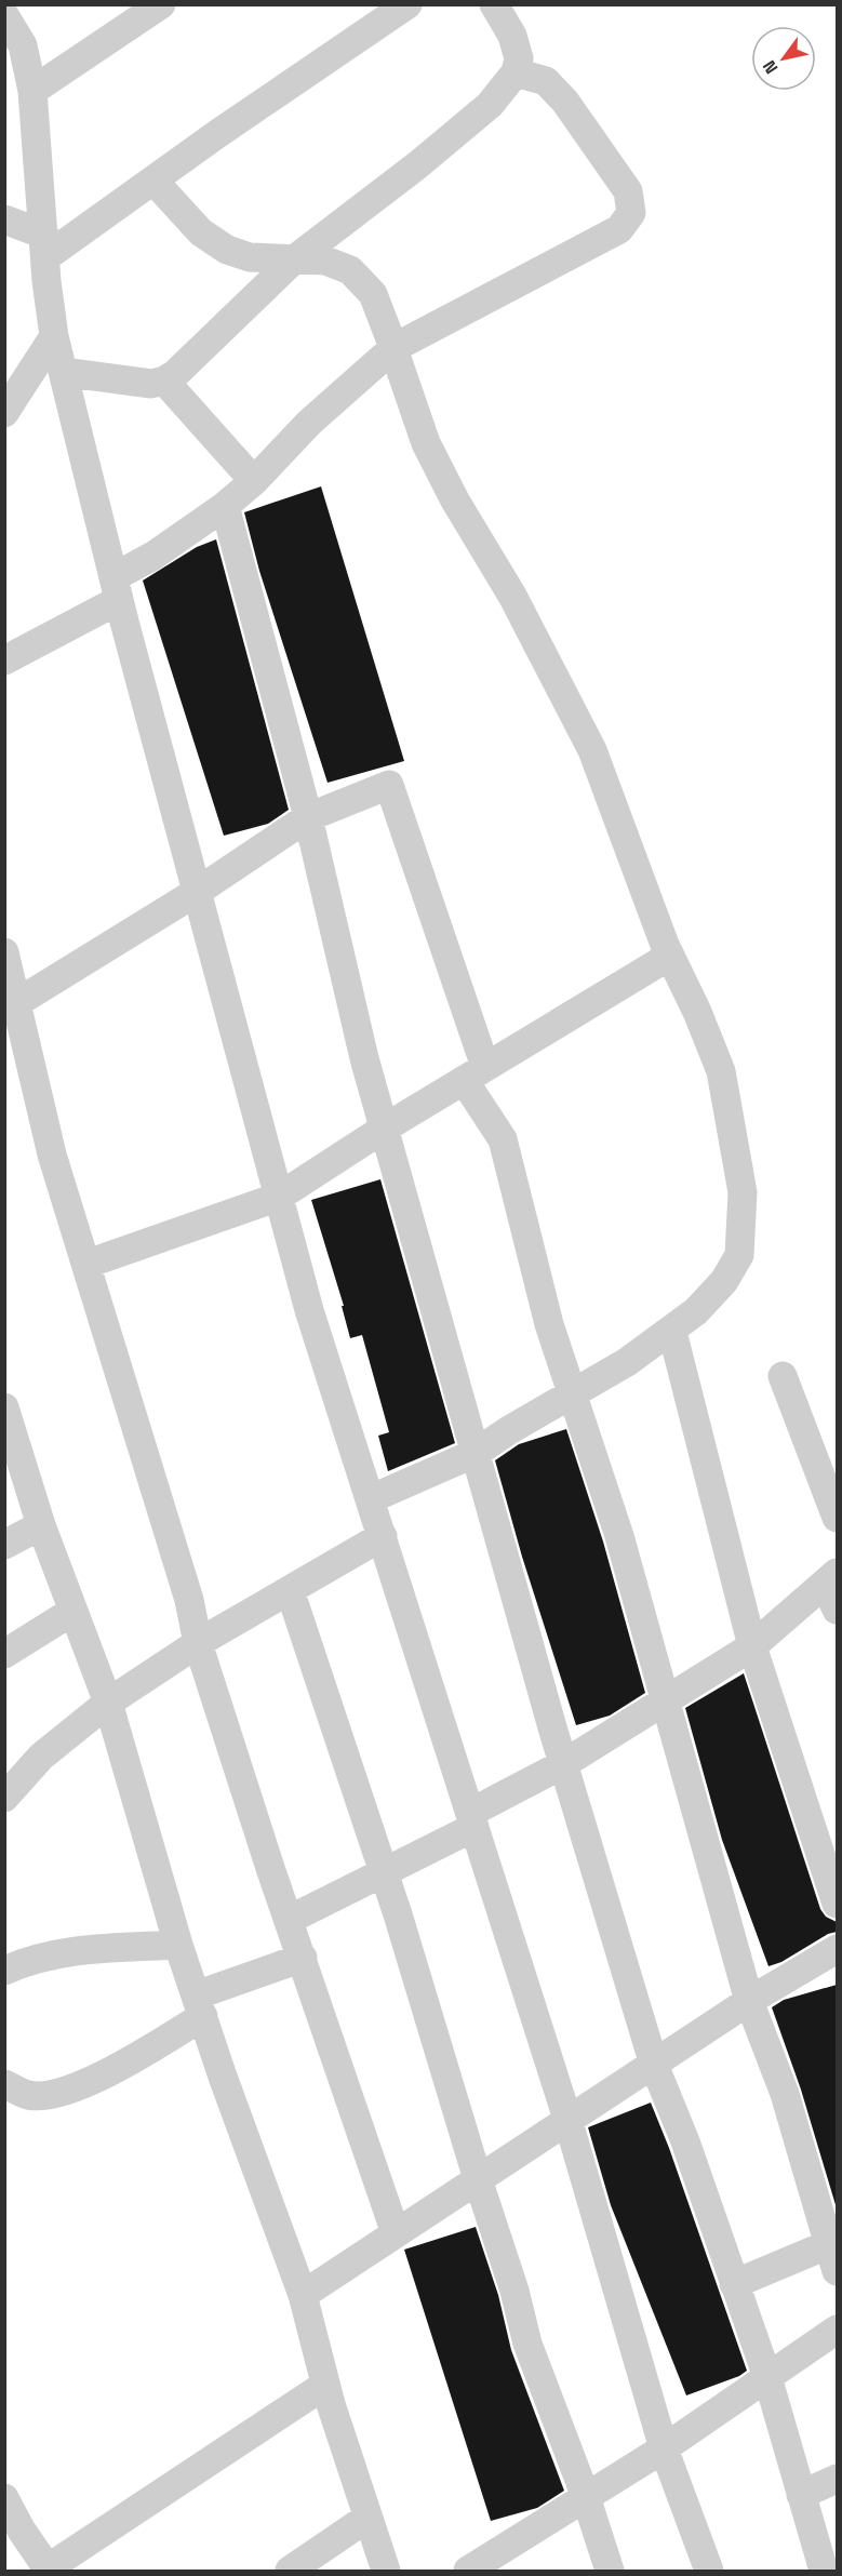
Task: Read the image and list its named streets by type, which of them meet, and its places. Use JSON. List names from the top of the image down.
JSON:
{
  "north": "bottom left"
}
